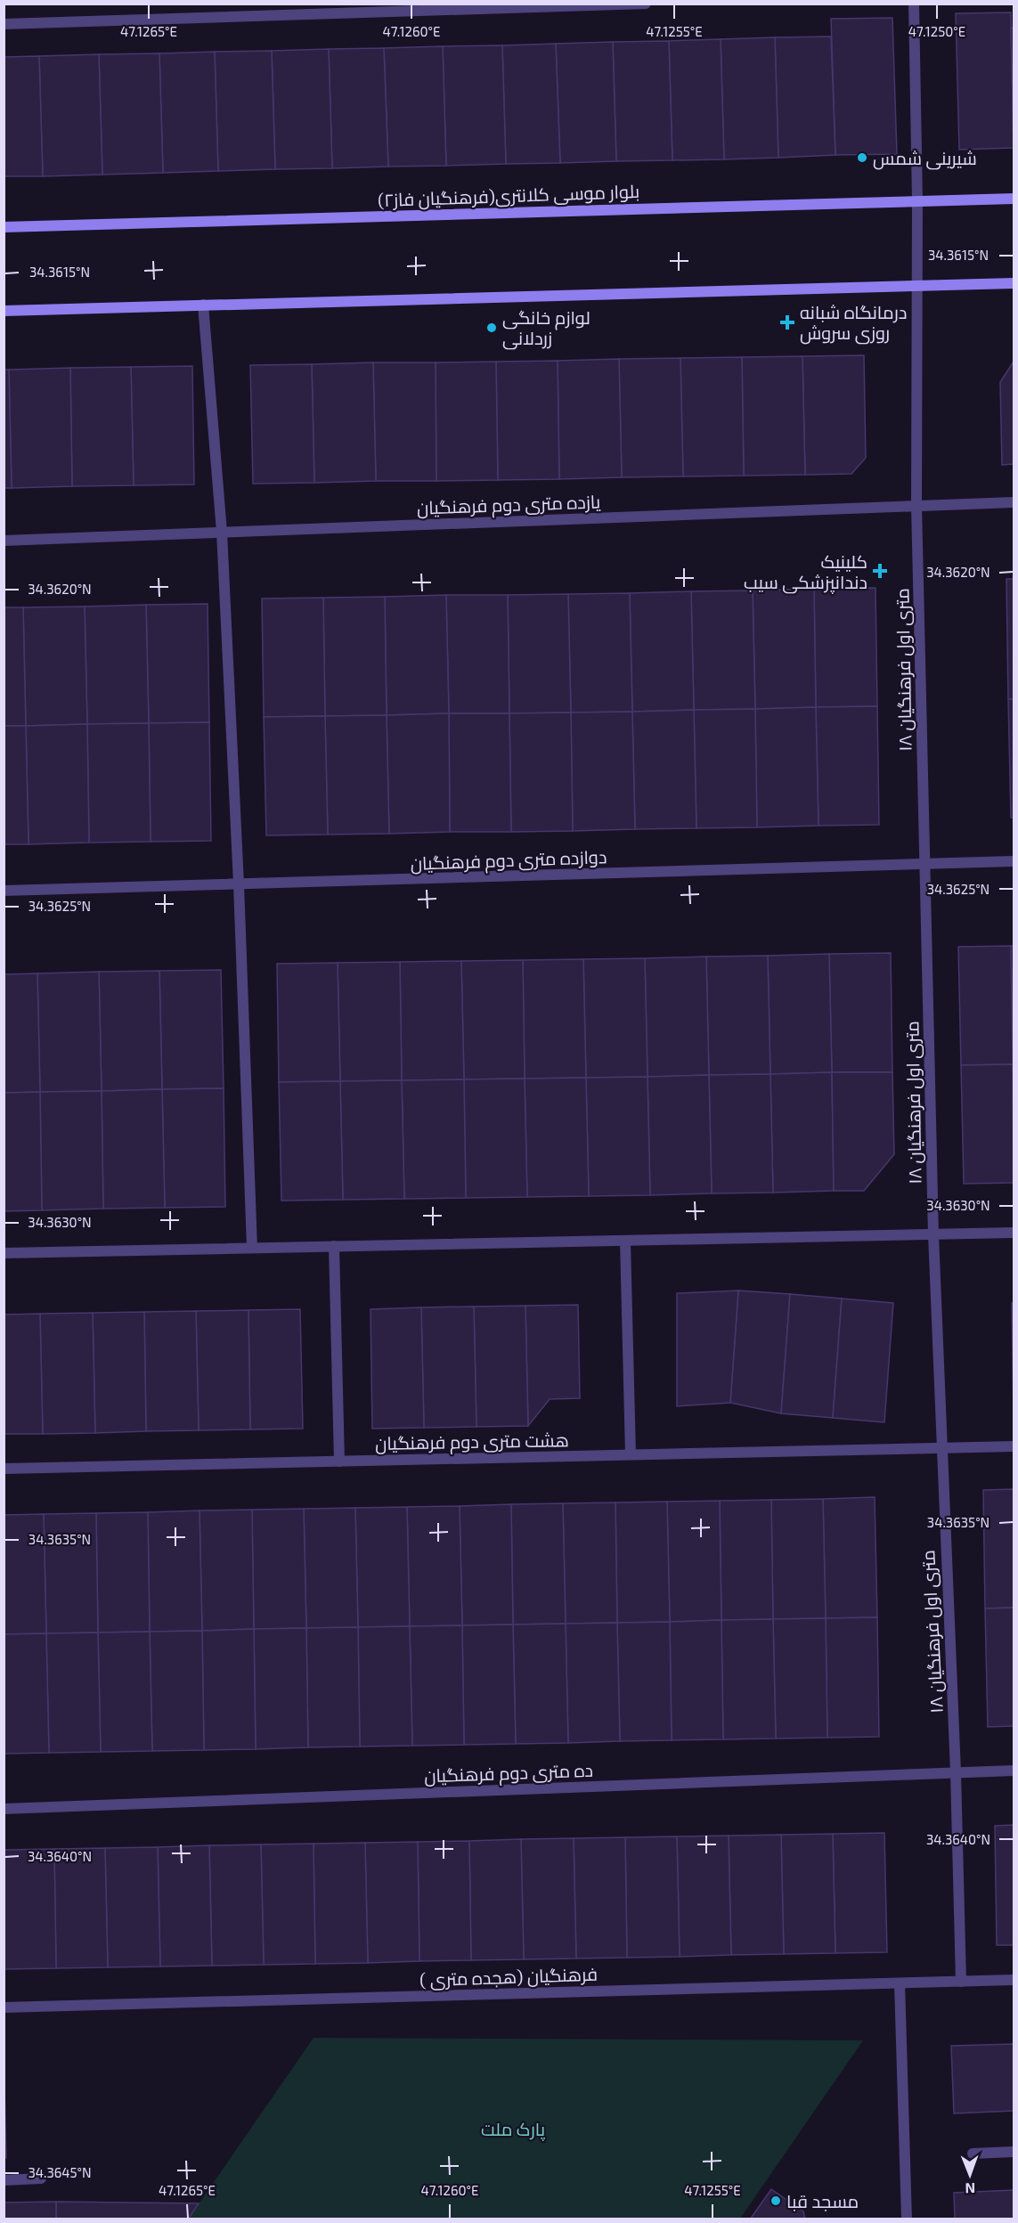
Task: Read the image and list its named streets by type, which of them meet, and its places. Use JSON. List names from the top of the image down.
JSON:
{
  "streets": {
    "main road": ["بلوار موسی کلانتری(فرهنگیان فاز۲)"],
    "street": [
      "یازده متری دوم فرهنگیان",
      "۱۸ متری اول فرهنگیان",
      "دوازده متری دوم فرهنگیان",
      "هشت متری دوم فرهنگیان",
      "ده متری دوم فرهنگیان",
      "فرهنگیان (هجده متری )"
    ]
  },
  "crossings": [
    ["بلوار موسی کلانتری(فرهنگیان فاز۲)", "۱۸ متری اول فرهنگیان"],
    ["یازده متری دوم فرهنگیان", "۱۸ متری اول فرهنگیان"],
    ["۱۸ متری اول فرهنگیان", "دوازده متری دوم فرهنگیان"],
    ["۱۸ متری اول فرهنگیان", "هشت متری دوم فرهنگیان"],
    ["۱۸ متری اول فرهنگیان", "ده متری دوم فرهنگیان"],
    ["۱۸ متری اول فرهنگیان", "فرهنگیان (هجده متری )"]
  ],
  "parks": ["پارک ملت"],
  "places": {
    "other": ["شیرینی شمس", "لوازم خانگی زردلانی", "مسجد قبا"],
    "health": ["درمانگاه شبانه روزی سروش", "کلینیک دندانپزشکی سیب"]
  },
  "north": "bottom",
  "coordinates": [
    "47.1265°E",
    "47.1260°E",
    "47.1255°E",
    "47.1250°E",
    "34.3615°N",
    "34.3620°N",
    "34.3625°N",
    "34.3630°N",
    "34.3635°N",
    "34.3640°N",
    "34.3645°N"
  ]
}
